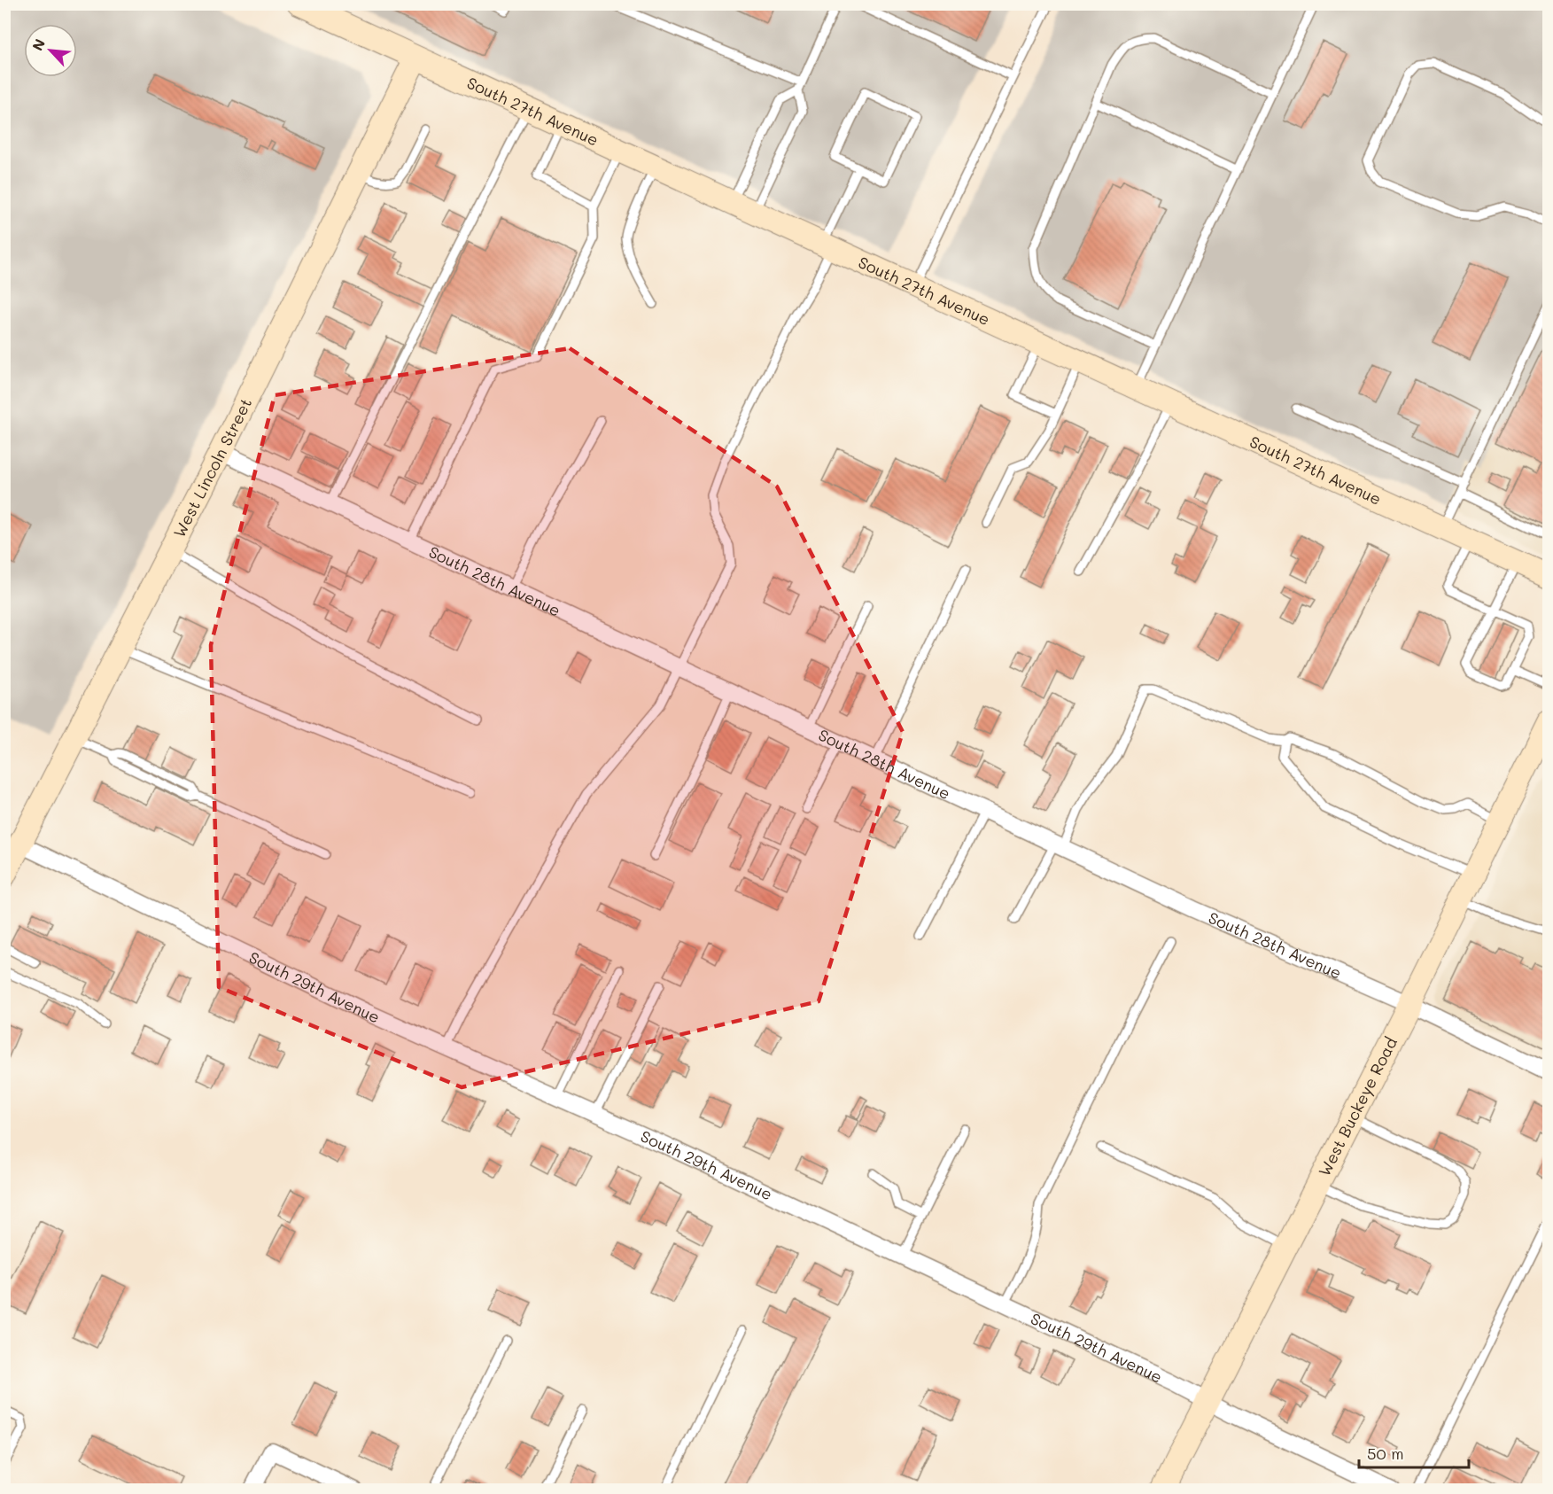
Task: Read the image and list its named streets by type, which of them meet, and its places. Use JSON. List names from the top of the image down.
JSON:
{
  "streets": {
    "main road": ["South 27th Avenue", "West Lincoln Street", "West Buckeye Road"],
    "street": ["South 28th Avenue", "South 29th Avenue"]
  },
  "crossings": [
    ["South 27th Avenue", "West Lincoln Street"],
    ["West Lincoln Street", "South 28th Avenue"],
    ["West Lincoln Street", "South 29th Avenue"],
    ["South 28th Avenue", "West Buckeye Road"],
    ["South 29th Avenue", "West Buckeye Road"]
  ],
  "scale_bar": "50 m",
  "north": "top left"
}
